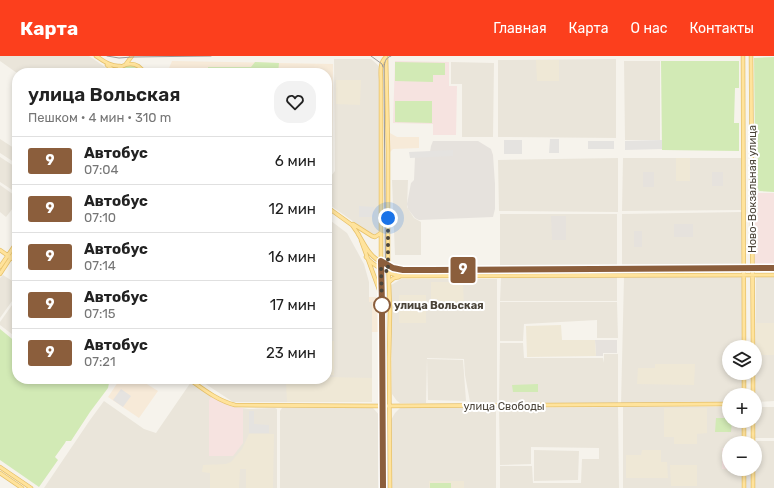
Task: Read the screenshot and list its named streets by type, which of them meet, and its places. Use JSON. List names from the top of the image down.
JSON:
{
  "streets": {
    "main road": ["Ново-Вокзальная улица", "улица Свободы"]
  },
  "places": ["улица Вольская"],
  "lines": ["bus line 9"],
  "page": {
    "header": "Карта",
    "nav": [
      "Главная",
      "Карта",
      "О нас",
      "Контакты"
    ],
    "on_map": "9",
    "heading": ["улица Вольская", "Пешком · 4 мин · 310 m"],
    "list": [
      {
        "mark": "9",
        "name": "Автобус",
        "note": "07:04",
        "value": "6 мин"
      },
      {
        "mark": "9",
        "name": "Автобус",
        "note": "07:10",
        "value": "12 мин"
      },
      {
        "mark": "9",
        "name": "Автобус",
        "note": "07:14",
        "value": "16 мин"
      },
      {
        "mark": "9",
        "name": "Автобус",
        "note": "07:15",
        "value": "17 мин"
      },
      {
        "mark": "9",
        "name": "Автобус",
        "note": "07:21",
        "value": "23 мин"
      }
    ],
    "map_buttons": ["+", "−"]
  }
}
